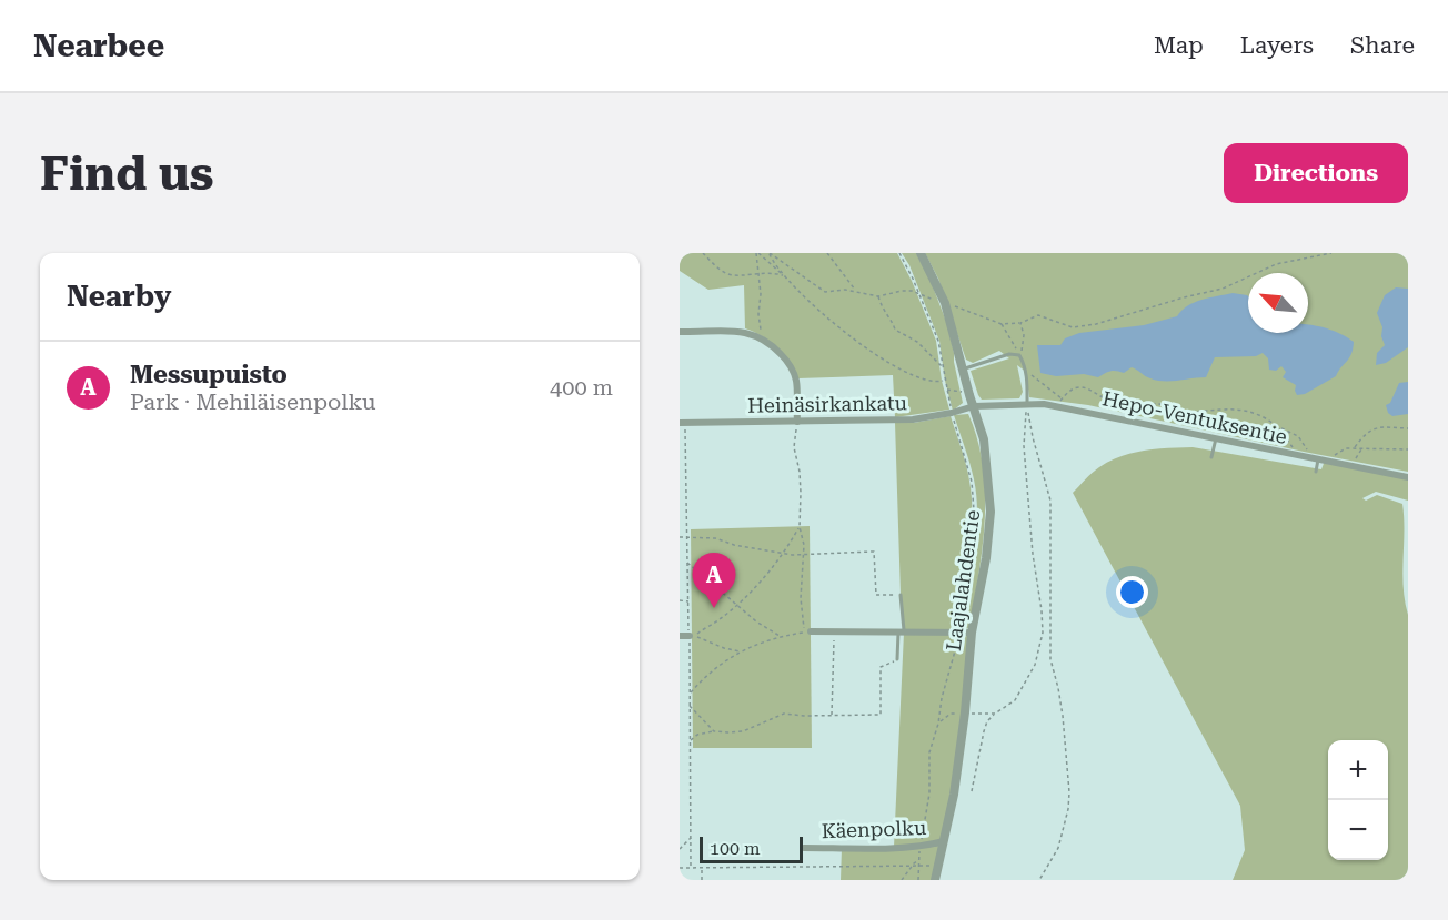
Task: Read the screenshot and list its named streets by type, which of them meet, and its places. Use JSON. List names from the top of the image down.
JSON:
{
  "streets": {
    "street": [
      "Heinäsirkankatu",
      "Hepo-Ventuksentie",
      "Laajalahdentie",
      "Käenpolku"
    ]
  },
  "crossings": [
    ["Heinäsirkankatu", "Hepo-Ventuksentie"],
    ["Heinäsirkankatu", "Laajalahdentie"],
    ["Hepo-Ventuksentie", "Laajalahdentie"],
    ["Laajalahdentie", "Käenpolku"]
  ],
  "scale_bar": "100 m",
  "north": "top left",
  "page": {
    "header": "Nearbee",
    "nav": ["Map", "Layers", "Share"],
    "buttons": "Directions",
    "title": "Find us",
    "heading": "Nearby",
    "list": [
      {
        "mark": "A",
        "name": "Messupuisto",
        "note": "Park · Mehiläisenpolku",
        "value": "400 m"
      }
    ],
    "pins": "A",
    "map_buttons": ["+", "−"],
    "scale": "100 m"
  }
}
